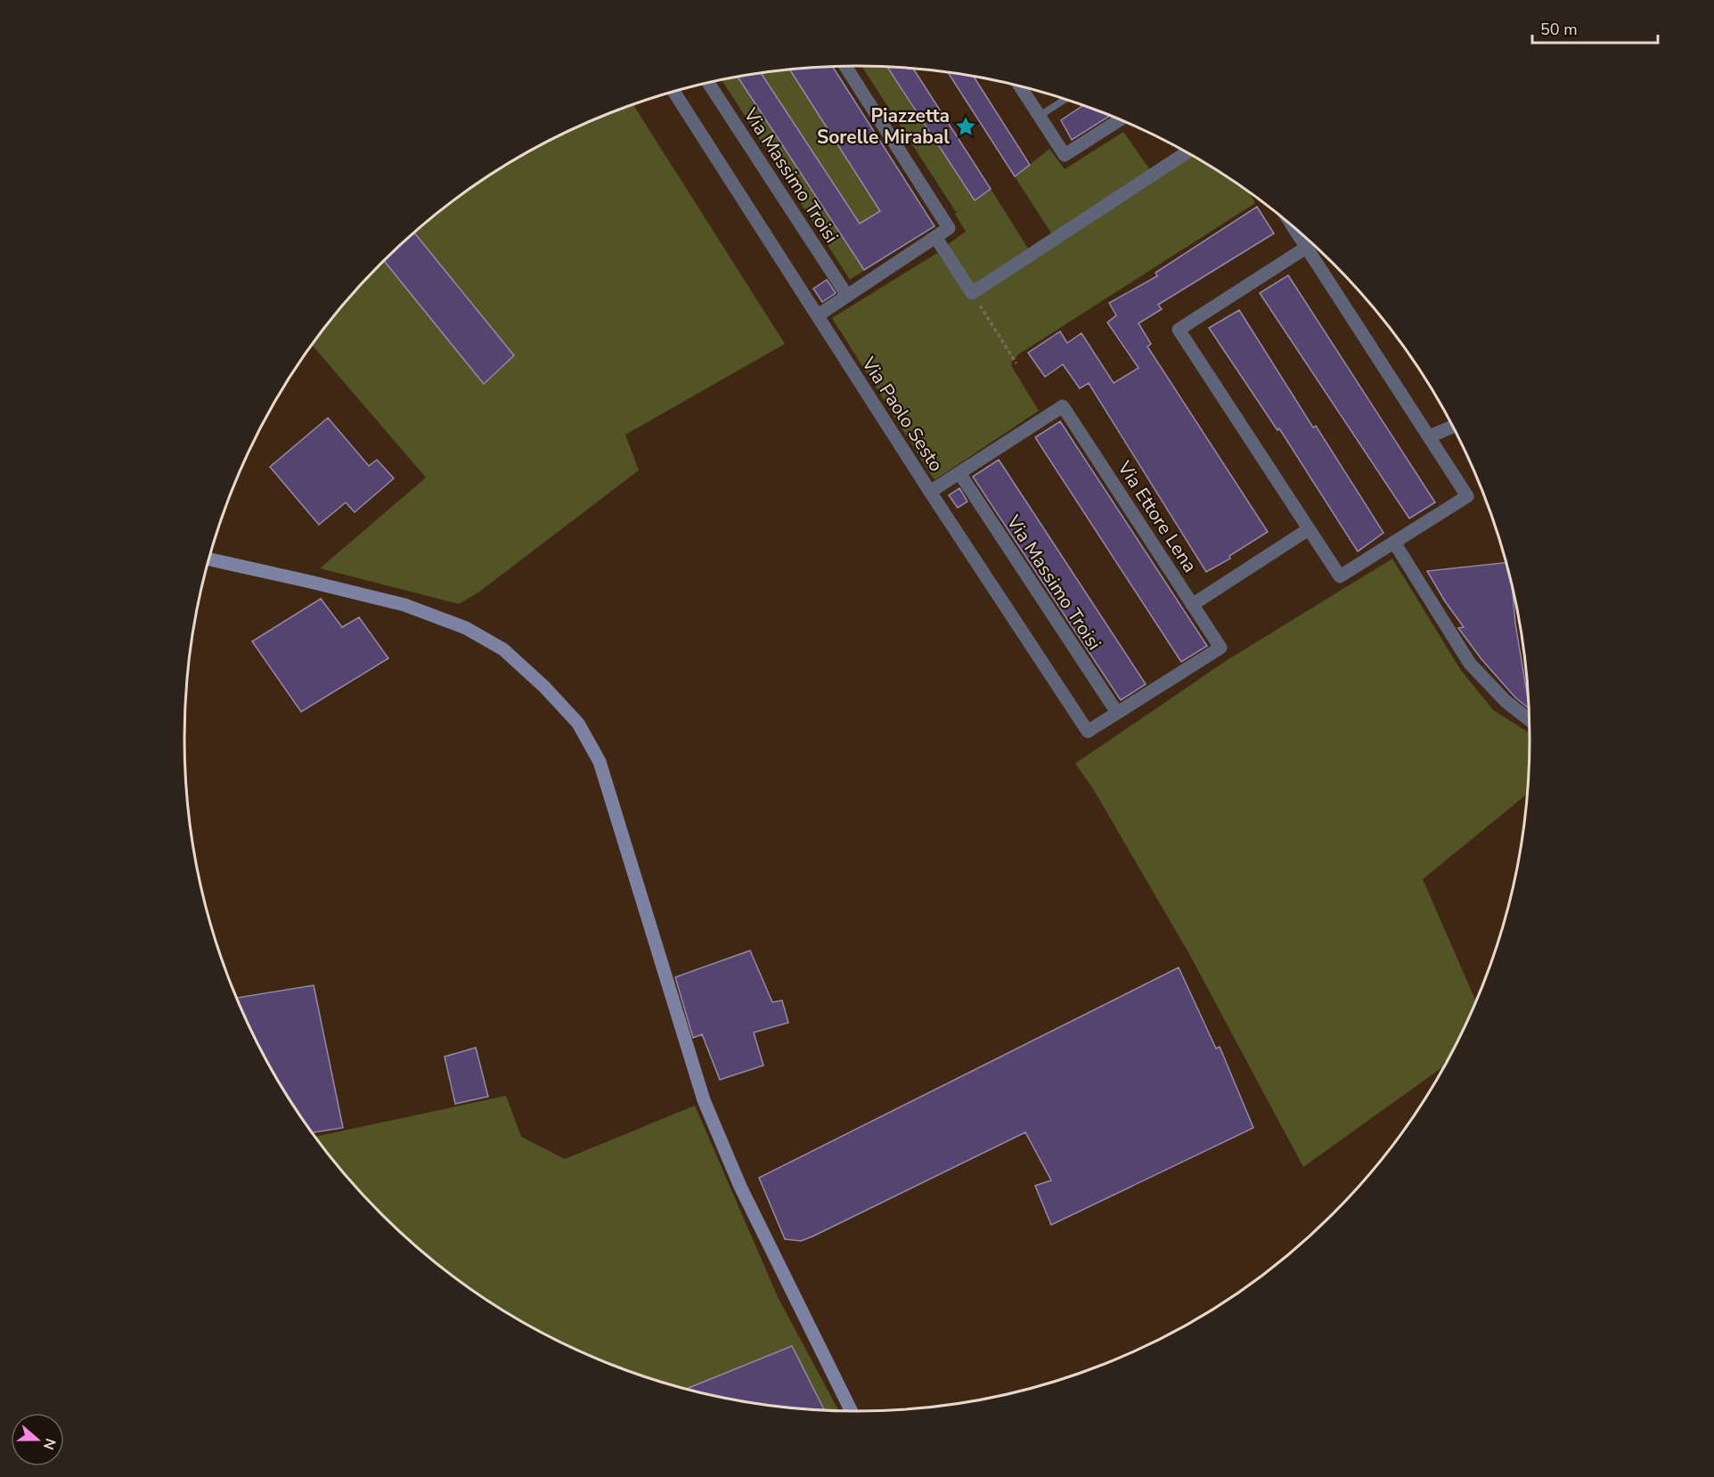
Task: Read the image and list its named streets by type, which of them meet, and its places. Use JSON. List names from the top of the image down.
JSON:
{
  "streets": {
    "street": ["Via Massimo Troisi", "Via Paolo Sesto", "Via Ettore Lena"]
  },
  "crossings": [
    ["Via Massimo Troisi", "Via Paolo Sesto"],
    ["Via Massimo Troisi", "Via Ettore Lena"],
    ["Via Paolo Sesto", "Via Ettore Lena"]
  ],
  "places": {
    "place": ["Piazzetta Sorelle Mirabal"]
  },
  "scale_bar": "50 m",
  "north": "right"
}
